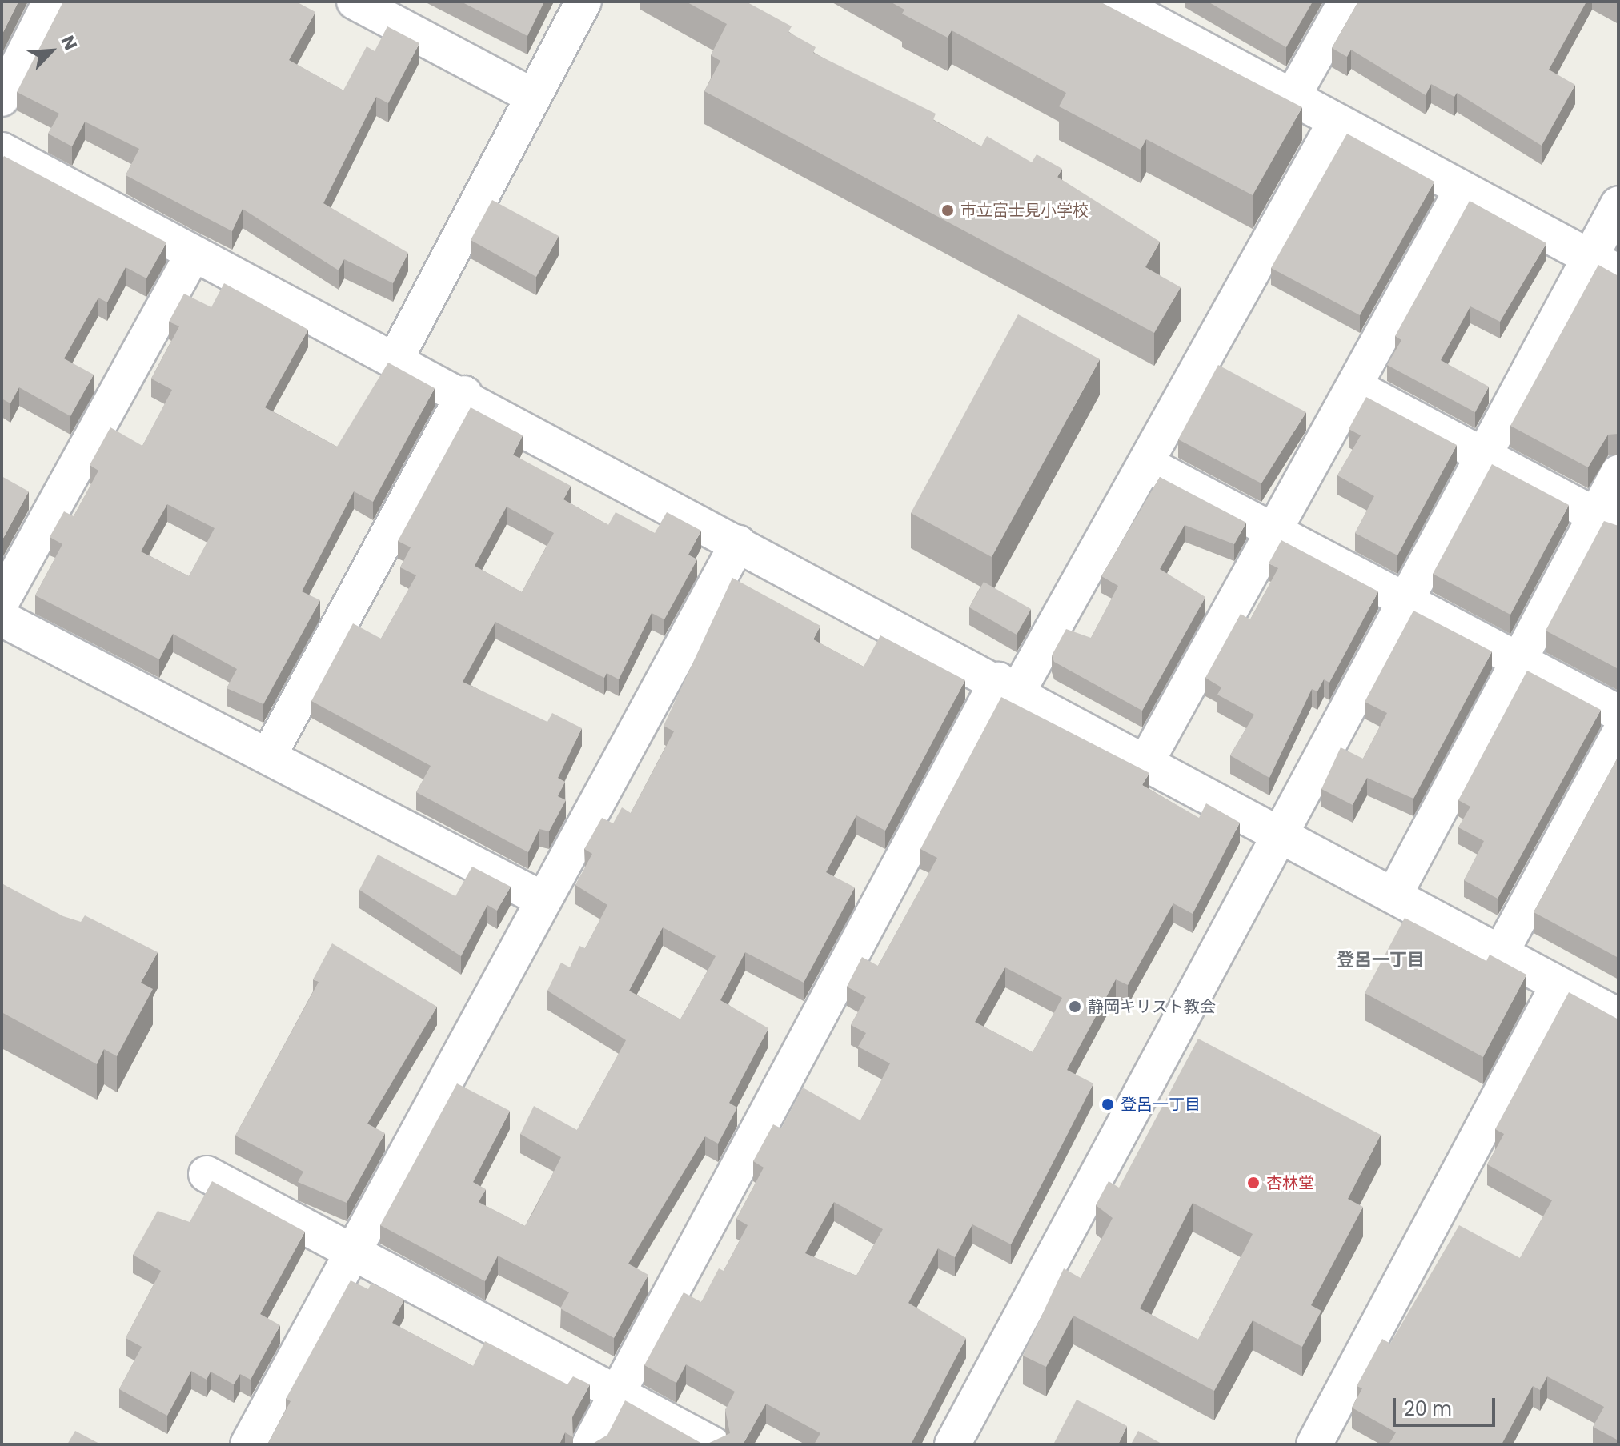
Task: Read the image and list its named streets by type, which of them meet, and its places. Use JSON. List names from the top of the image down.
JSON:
{
  "districts": ["登呂一丁目"],
  "places": [
    "市立富士見小学校",
    "静岡キリスト教会",
    "登呂一丁目",
    "杏林堂"
  ],
  "scale_bar": "20 m",
  "north": "top right"
}
